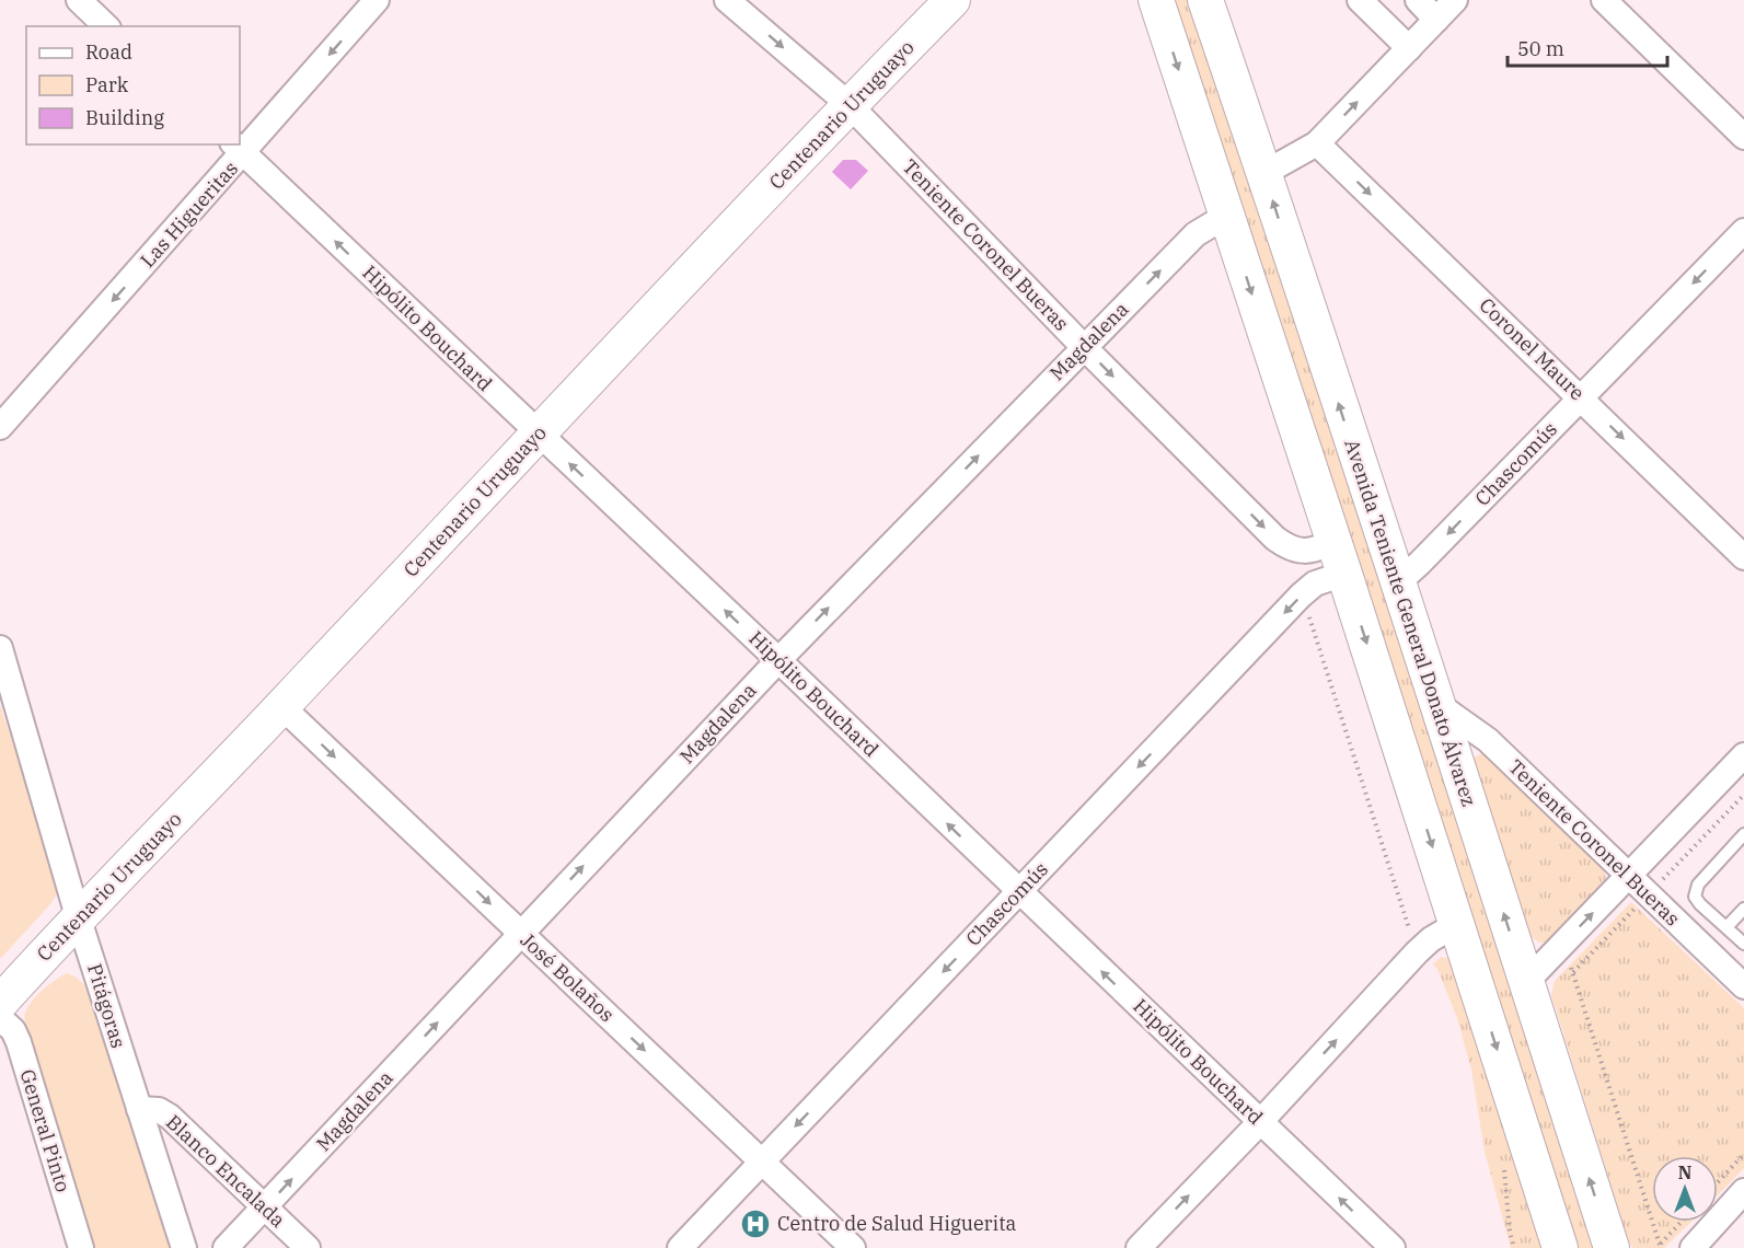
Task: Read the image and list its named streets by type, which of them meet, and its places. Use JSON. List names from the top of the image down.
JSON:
{
  "streets": {
    "main road": ["Centenario Uruguayo", "Avenida Teniente General Donato Álvarez"],
    "street": [
      "Las Higueritas",
      "Teniente Coronel Bueras",
      "Hipólito Bouchard",
      "Magdalena",
      "Coronel Maure",
      "Chascomús",
      "José Bolaños",
      "Pitágoras",
      "General Pinto",
      "Blanco Encalada"
    ]
  },
  "crossings": [
    ["Centenario Uruguayo", "Teniente Coronel Bueras"],
    ["Centenario Uruguayo", "Hipólito Bouchard"],
    ["Centenario Uruguayo", "José Bolaños"],
    ["Centenario Uruguayo", "Pitágoras"],
    ["Las Higueritas", "Hipólito Bouchard"],
    ["Teniente Coronel Bueras", "Magdalena"],
    ["Teniente Coronel Bueras", "Avenida Teniente General Donato Álvarez"],
    ["Hipólito Bouchard", "Magdalena"],
    ["Hipólito Bouchard", "Chascomús"],
    ["Magdalena", "José Bolaños"],
    ["Magdalena", "Blanco Encalada"],
    ["Coronel Maure", "Chascomús"],
    ["Chascomús", "Avenida Teniente General Donato Álvarez"],
    ["Chascomús", "José Bolaños"],
    ["Pitágoras", "Blanco Encalada"]
  ],
  "one_way": [
    "Las Higueritas",
    "Teniente Coronel Bueras",
    "Hipólito Bouchard",
    "Magdalena",
    "Coronel Maure",
    "Chascomús",
    "José Bolaños"
  ],
  "places": {
    "hospital": ["Centro de Salud Higuerita"]
  },
  "legend": ["Road", "Park", "Building"],
  "scale_bar": "50 m",
  "north": "top"
}
